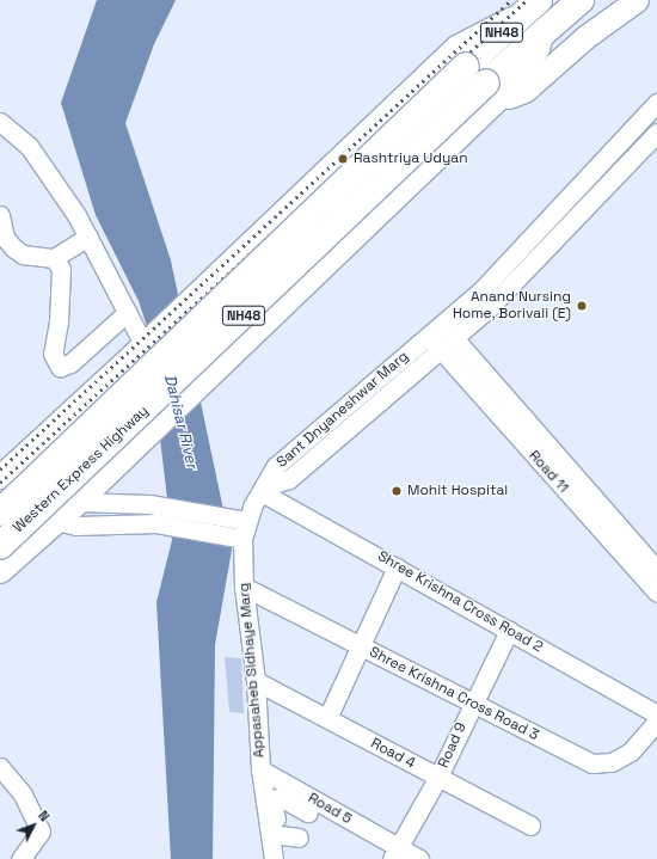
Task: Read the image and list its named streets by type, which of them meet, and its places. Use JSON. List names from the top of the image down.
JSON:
{
  "streets": {
    "highway": ["NH48", "Western Express Highway"],
    "street": [
      "Sant Dnyaneshwar Marg",
      "Road 11",
      "Shree Krishna Cross Road 2",
      "Appasaheb Sidhaye Marg",
      "Shree Krishna Cross Road 3",
      "Road 9",
      "Road 4",
      "Road 5"
    ]
  },
  "crossings": [
    ["Sant Dnyaneshwar Marg", "Road 11"],
    ["Sant Dnyaneshwar Marg", "Shree Krishna Cross Road 2"],
    ["Sant Dnyaneshwar Marg", "Appasaheb Sidhaye Marg"],
    ["Shree Krishna Cross Road 2", "Appasaheb Sidhaye Marg"],
    ["Shree Krishna Cross Road 2", "Road 9"],
    ["Appasaheb Sidhaye Marg", "Shree Krishna Cross Road 3"],
    ["Appasaheb Sidhaye Marg", "Road 4"],
    ["Appasaheb Sidhaye Marg", "Road 5"],
    ["Shree Krishna Cross Road 3", "Road 9"],
    ["Road 9", "Road 4"],
    ["Road 9", "Road 5"]
  ],
  "water": ["Dahisar River"],
  "places": ["Rashtriya Udyan", "Anand Nursing Home, Borivali (E)", "Mohit Hospital"],
  "north": "top right"
}
